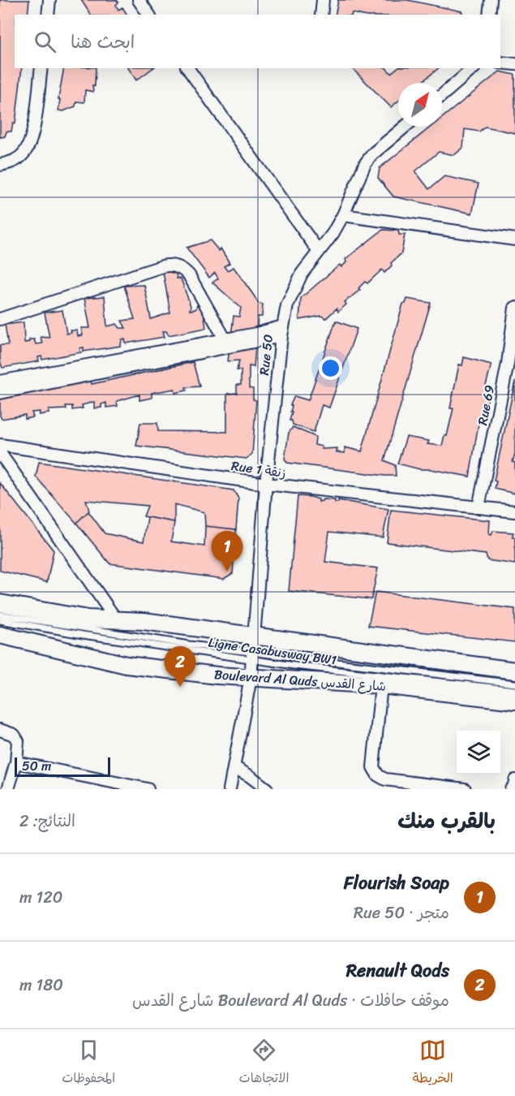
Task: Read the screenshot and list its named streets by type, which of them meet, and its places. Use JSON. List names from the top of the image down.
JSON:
{
  "streets": {
    "main road": ["Boulevard Al Quds شارع القدس"],
    "street": ["Rue 50", "Rue 69", "Rue 1 زنقة"],
    "lane": ["Ligne Casabusway BW1"]
  },
  "crossings": [
    ["Rue 50", "Rue 1 زنقة"],
    ["Rue 50", "Ligne Casabusway BW1"],
    ["Rue 50", "Boulevard Al Quds شارع القدس"],
    ["Rue 69", "Rue 1 زنقة"]
  ],
  "scale_bar": "50 m",
  "north": "top right",
  "page": {
    "search": "ابحث هنا",
    "pins": ["1", "2"],
    "scale": "50 m",
    "heading": ["بالقرب منك", "النتائج: 2"],
    "list": [
      {
        "mark": "1",
        "name": "Flourish Soap",
        "note": "متجر · Rue 50",
        "value": "120 m"
      },
      {
        "mark": "2",
        "name": "Renault Qods",
        "note": "موقف حافلات · Boulevard Al Quds شارع القدس",
        "value": "180 m"
      }
    ],
    "nav": ["الخريطة", "الاتجاهات", "المحفوظات"]
  }
}
